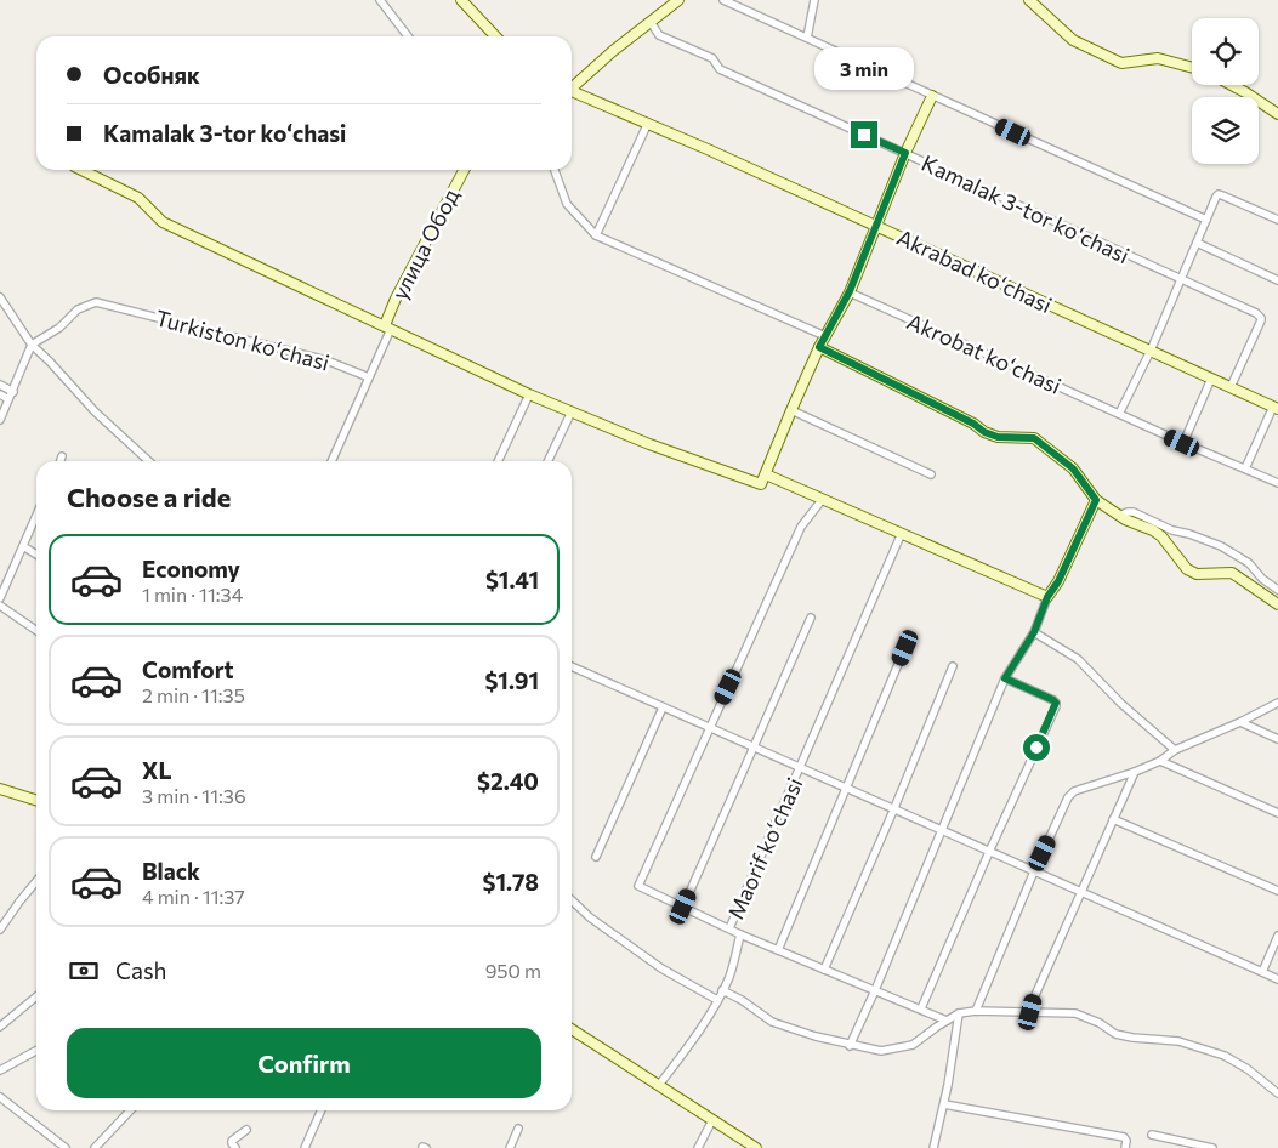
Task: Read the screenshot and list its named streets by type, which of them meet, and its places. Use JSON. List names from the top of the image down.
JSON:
{
  "streets": {
    "street": [
      "Kamalak 3-tor koʻchasi",
      "улица Обод",
      "Akrabad koʻchasi",
      "Turkiston koʻchasi",
      "Akrobat koʻchasi",
      "Maorif koʻchasi"
    ]
  },
  "crossings": [
    ["Kamalak 3-tor koʻchasi", "Akrabad koʻchasi"]
  ],
  "page": {
    "banner": ["Особняк", "Kamalak 3-tor koʻchasi"],
    "bubble": "3 min",
    "heading": "Choose a ride",
    "list": [
      {
        "name": "Economy",
        "note": "1 min · 11:34",
        "value": "$1.41"
      },
      {
        "name": "Comfort",
        "note": "2 min · 11:35",
        "value": "$1.91"
      },
      {
        "name": "XL",
        "note": "3 min · 11:36",
        "value": "$2.40"
      },
      {
        "name": "Black",
        "note": "4 min · 11:37",
        "value": "$1.78"
      }
    ],
    "pay": ["Cash", "950 m"],
    "buttons": "Confirm"
  }
}
